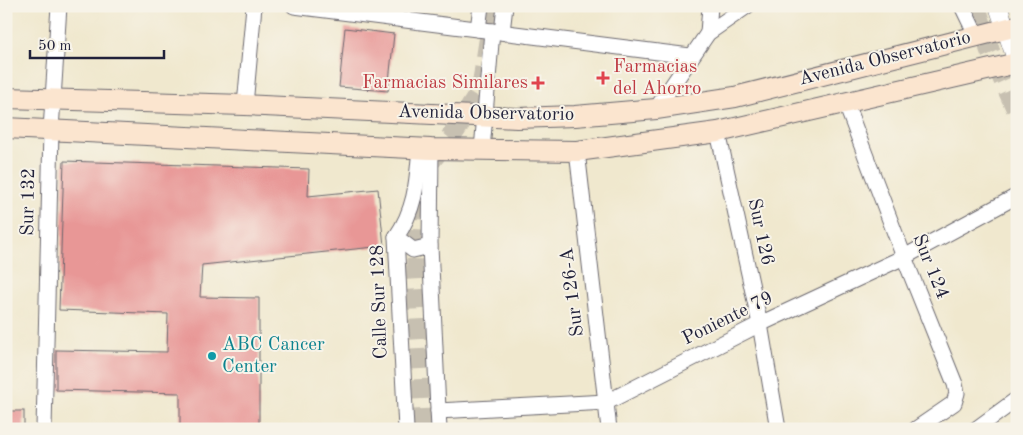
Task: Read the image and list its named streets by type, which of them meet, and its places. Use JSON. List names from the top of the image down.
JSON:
{
  "streets": {
    "main road": ["Avenida Observatorio"],
    "street": [
      "Sur 132",
      "Sur 126",
      "Sur 124",
      "Sur 126-A",
      "Calle Sur 128",
      "Poniente 79"
    ]
  },
  "crossings": [
    ["Avenida Observatorio", "Sur 132"],
    ["Avenida Observatorio", "Sur 126"],
    ["Avenida Observatorio", "Sur 124"],
    ["Avenida Observatorio", "Sur 126-A"],
    ["Avenida Observatorio", "Calle Sur 128"],
    ["Sur 126", "Poniente 79"],
    ["Sur 124", "Poniente 79"],
    ["Sur 126-A", "Poniente 79"]
  ],
  "places": {
    "health": ["Farmacias del Ahorro", "Farmacias Similares"],
    "other": ["ABC Cancer Center"]
  },
  "scale_bar": "50 m"
}
